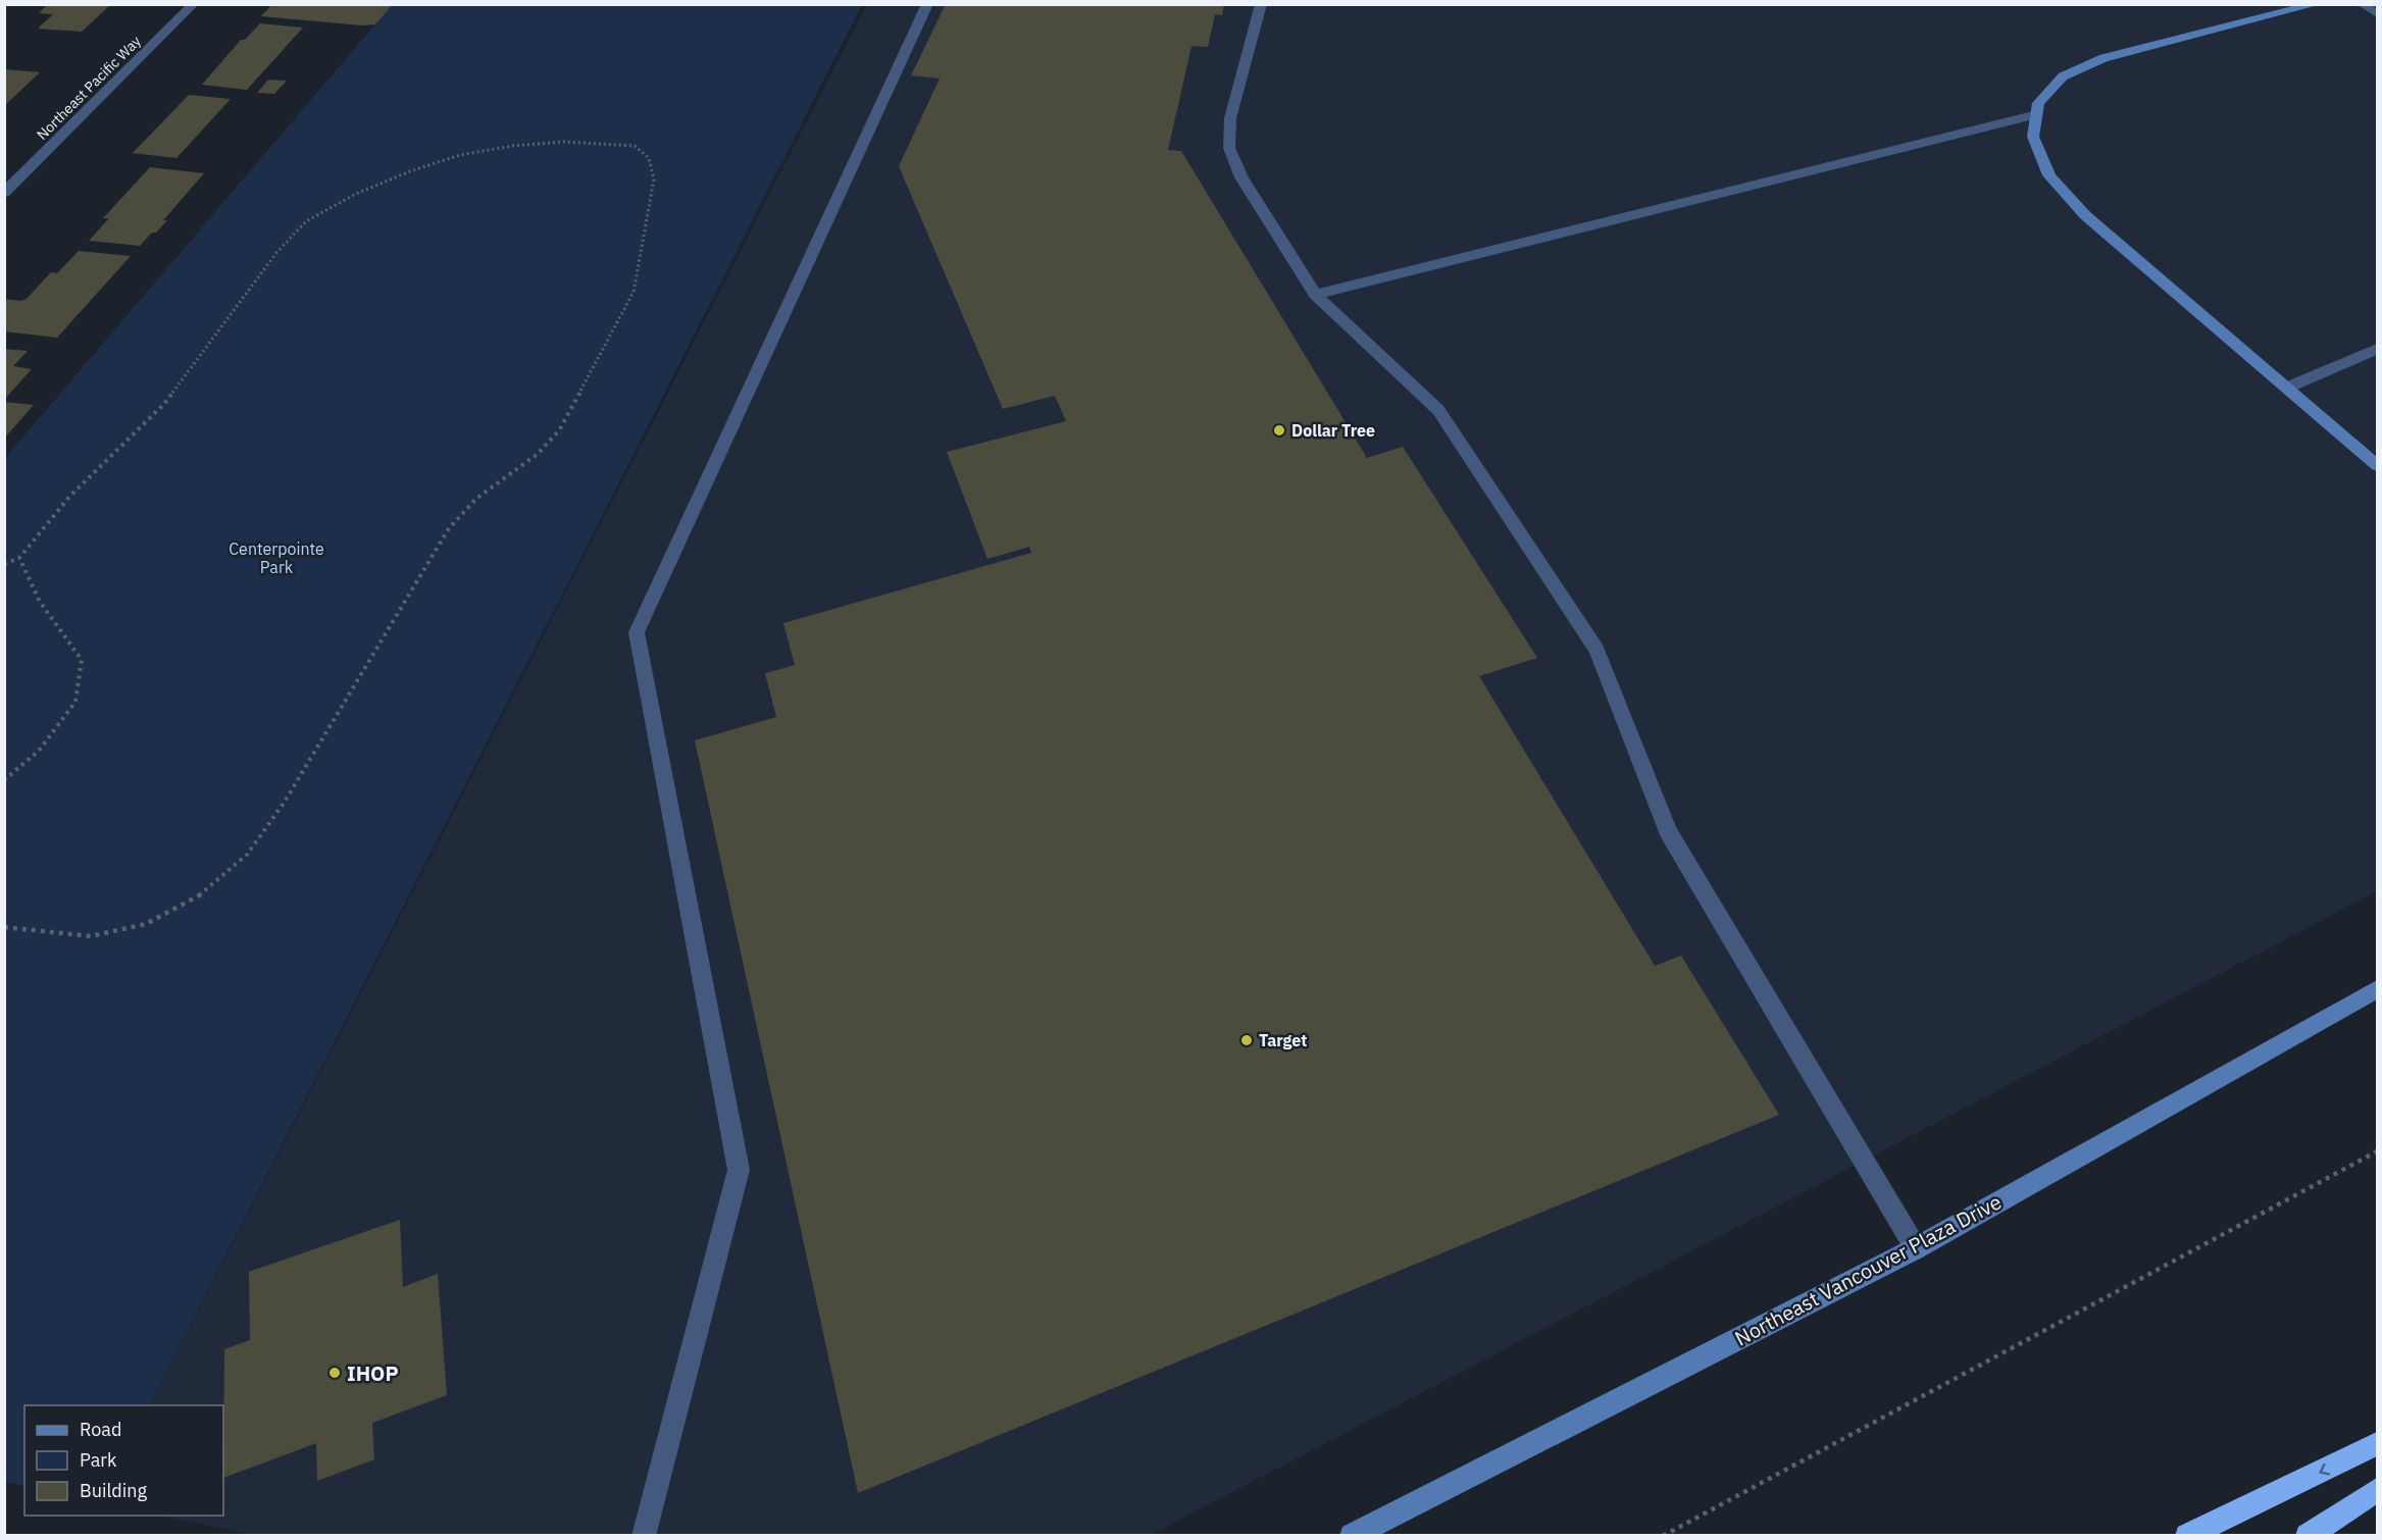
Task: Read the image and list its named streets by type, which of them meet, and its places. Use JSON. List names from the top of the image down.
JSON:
{
  "streets": {
    "street": ["Northeast Pacific Way", "Northeast Vancouver Plaza Drive"]
  },
  "parks": ["Centerpointe Park"],
  "places": ["Dollar Tree", "Target", "IHOP"],
  "legend": ["Road", "Park", "Building"]
}
